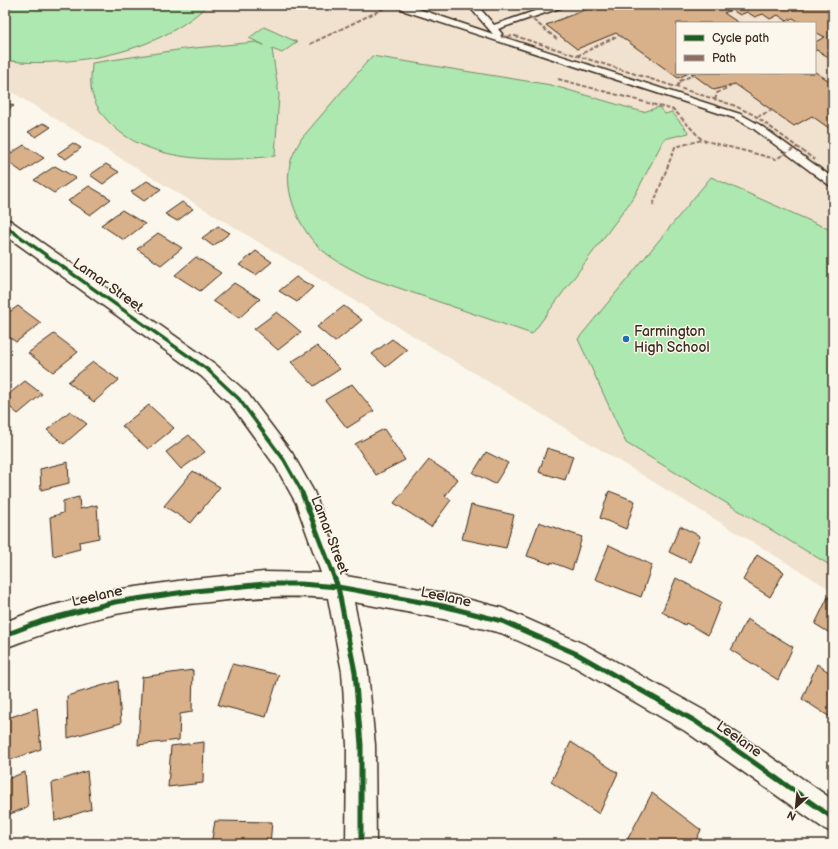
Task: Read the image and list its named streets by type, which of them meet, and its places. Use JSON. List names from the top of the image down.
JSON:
{
  "streets": {
    "street": ["Lamar Street", "Leelane"]
  },
  "crossings": [
    ["Lamar Street", "Leelane"]
  ],
  "places": ["Farmington High School"],
  "legend": ["Cycle path", "Path"],
  "north": "bottom left"
}
